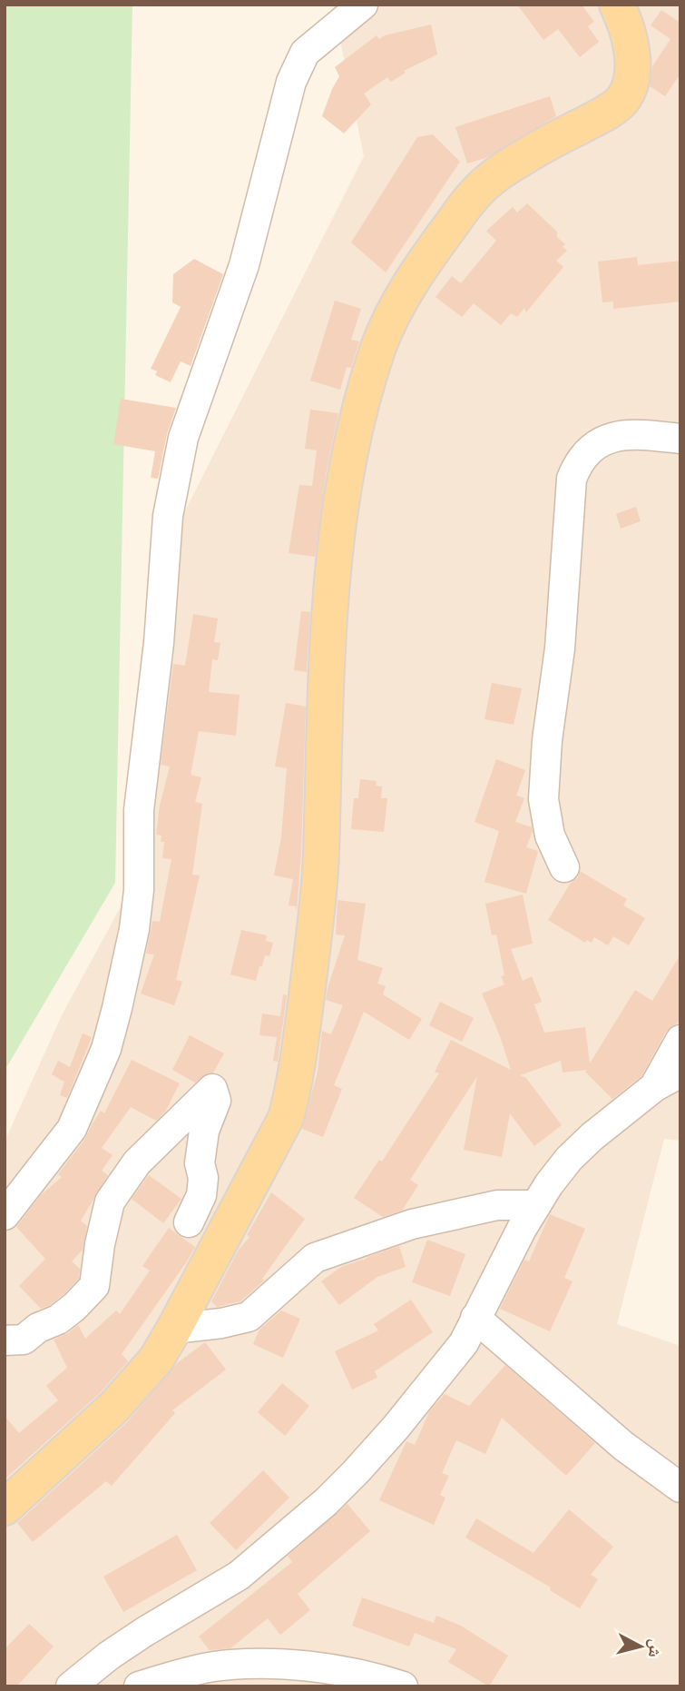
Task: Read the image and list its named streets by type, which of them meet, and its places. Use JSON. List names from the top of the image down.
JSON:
{
  "north": "right"
}
